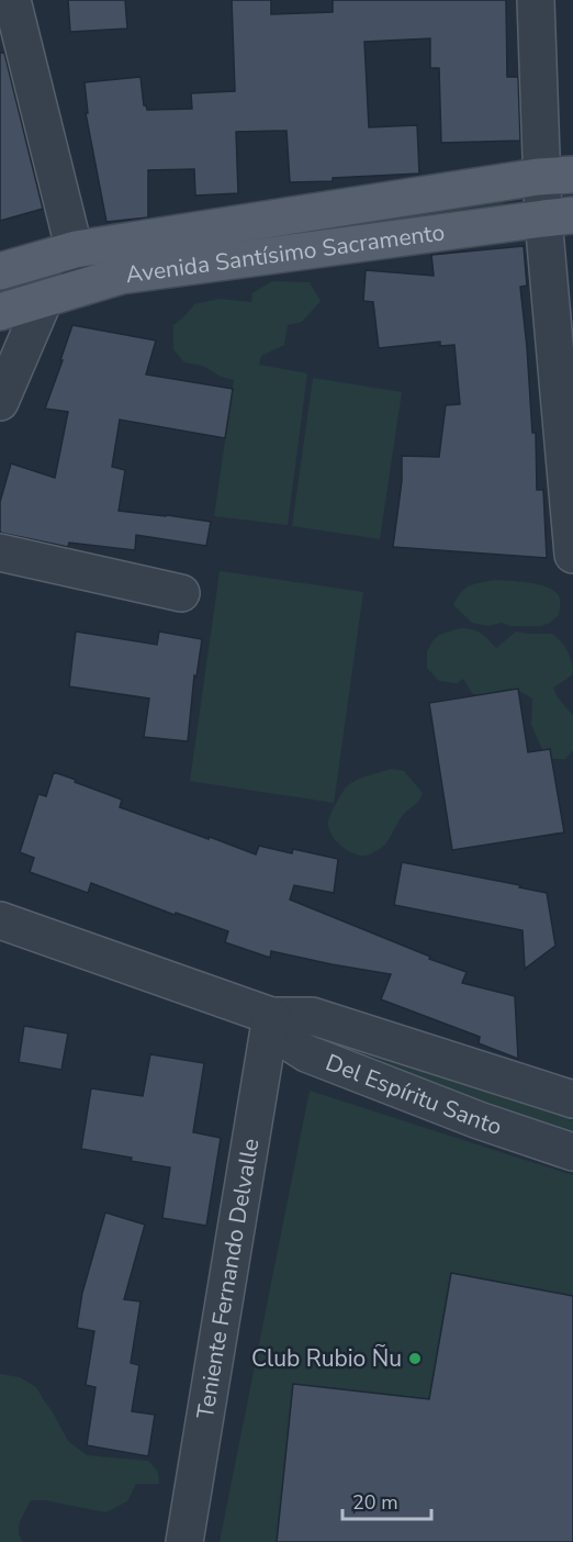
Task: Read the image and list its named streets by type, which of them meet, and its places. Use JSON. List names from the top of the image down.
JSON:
{
  "streets": {
    "main road": ["Avenida Santísimo Sacramento"],
    "street": ["Del Espíritu Santo", "Teniente Fernando Delvalle"]
  },
  "crossings": [
    ["Del Espíritu Santo", "Teniente Fernando Delvalle"]
  ],
  "places": ["Club Rubio Ñu"],
  "scale_bar": "20 m"
}
